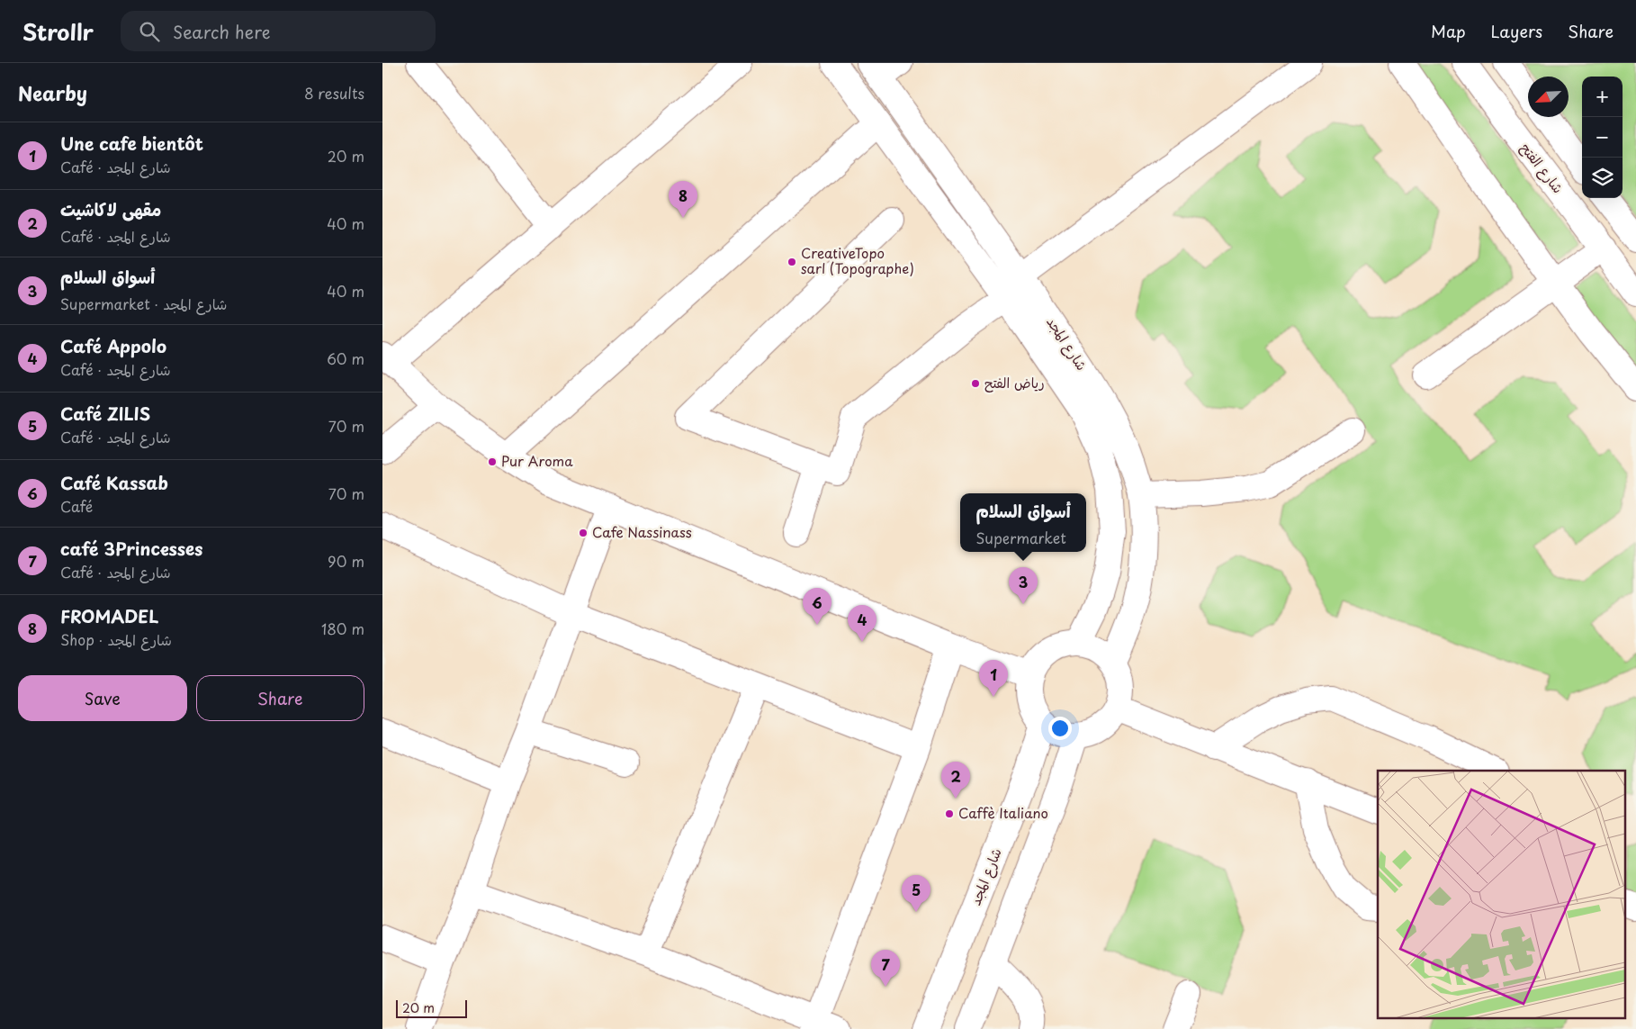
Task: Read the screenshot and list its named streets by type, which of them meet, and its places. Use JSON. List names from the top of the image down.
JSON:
{
  "streets": {
    "street": ["شارع الفتح", "شارع المجد"]
  },
  "places": [
    "CreativeTopo sarl (Topographe)",
    "رياض الفتح",
    "Pur Aroma",
    "Cafe Nassinass",
    "Caffè Italiano"
  ],
  "scale_bar": "20 m",
  "north": "bottom left",
  "page": {
    "header": "Strollr",
    "search": "Search here",
    "nav": ["Map", "Layers", "Share"],
    "heading": ["Nearby", "8 results"],
    "map_buttons": ["+", "−"],
    "list": [
      {
        "mark": "1",
        "name": "Une cafe bientôt",
        "note": "Café · شارع المجد",
        "value": "20 m"
      },
      {
        "mark": "2",
        "name": "مقهى لاكاشيت",
        "note": "Café · شارع المجد",
        "value": "40 m"
      },
      {
        "mark": "3",
        "name": "أسواق السلام",
        "note": "Supermarket · شارع المجد",
        "value": "40 m"
      },
      {
        "mark": "4",
        "name": "Café Appolo",
        "note": "Café · شارع المجد",
        "value": "60 m"
      },
      {
        "mark": "5",
        "name": "Café ZILIS",
        "note": "Café · شارع المجد",
        "value": "70 m"
      },
      {
        "mark": "6",
        "name": "Café Kassab",
        "note": "Café",
        "value": "70 m"
      },
      {
        "mark": "7",
        "name": "café 3Princesses",
        "note": "Café · شارع المجد",
        "value": "90 m"
      },
      {
        "mark": "8",
        "name": "FROMADEL",
        "note": "Shop · شارع المجد",
        "value": "180 m"
      }
    ],
    "pins": [
      "8",
      "3",
      "6",
      "4",
      "1",
      "2",
      "5",
      "7"
    ],
    "popup": ["أسواق السلام", "Supermarket"],
    "buttons": ["Save", "Share"],
    "scale": "20 m"
  }
}
